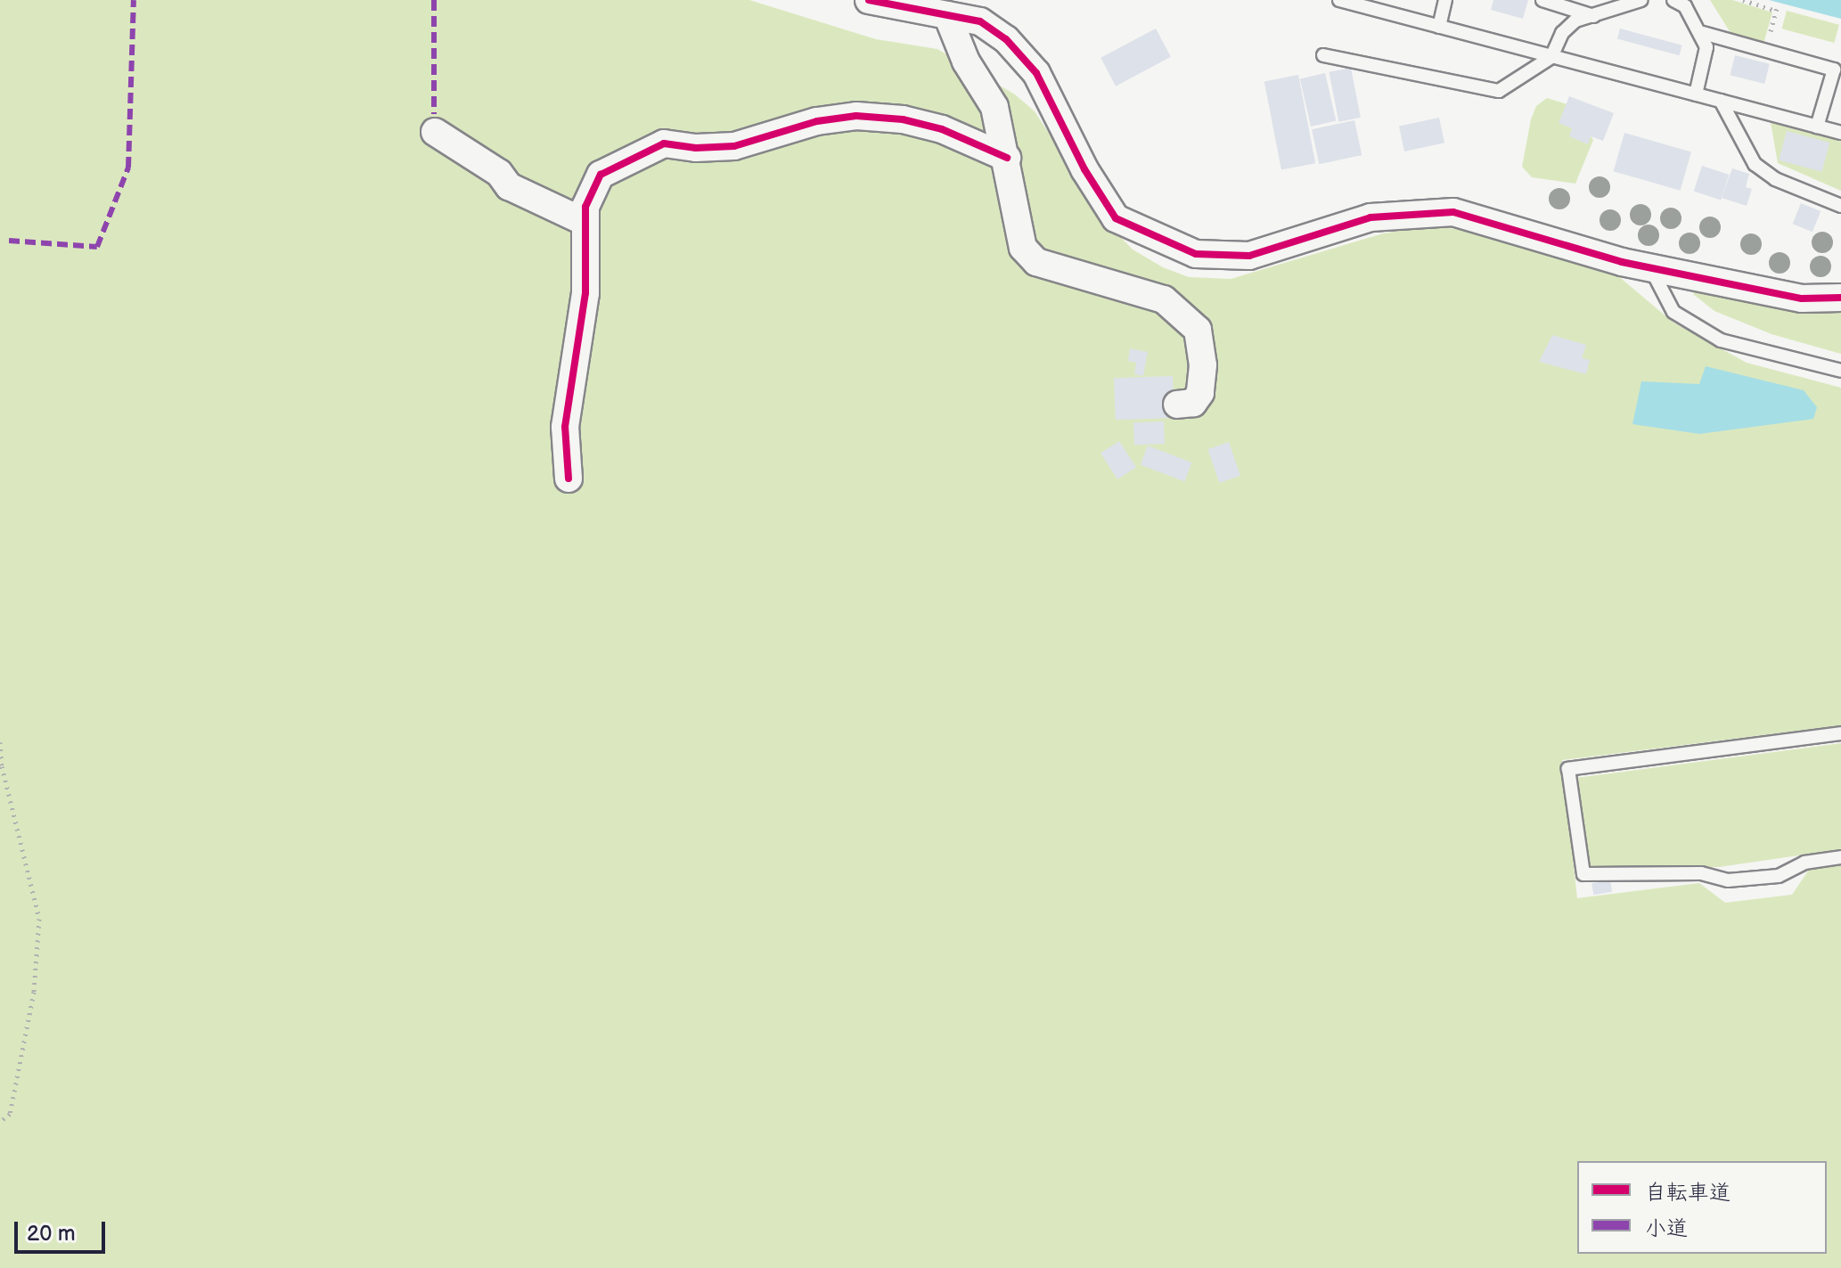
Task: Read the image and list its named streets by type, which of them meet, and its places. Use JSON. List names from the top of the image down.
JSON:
{
  "legend": ["自転車道", "小道"],
  "scale_bar": "20 m"
}
